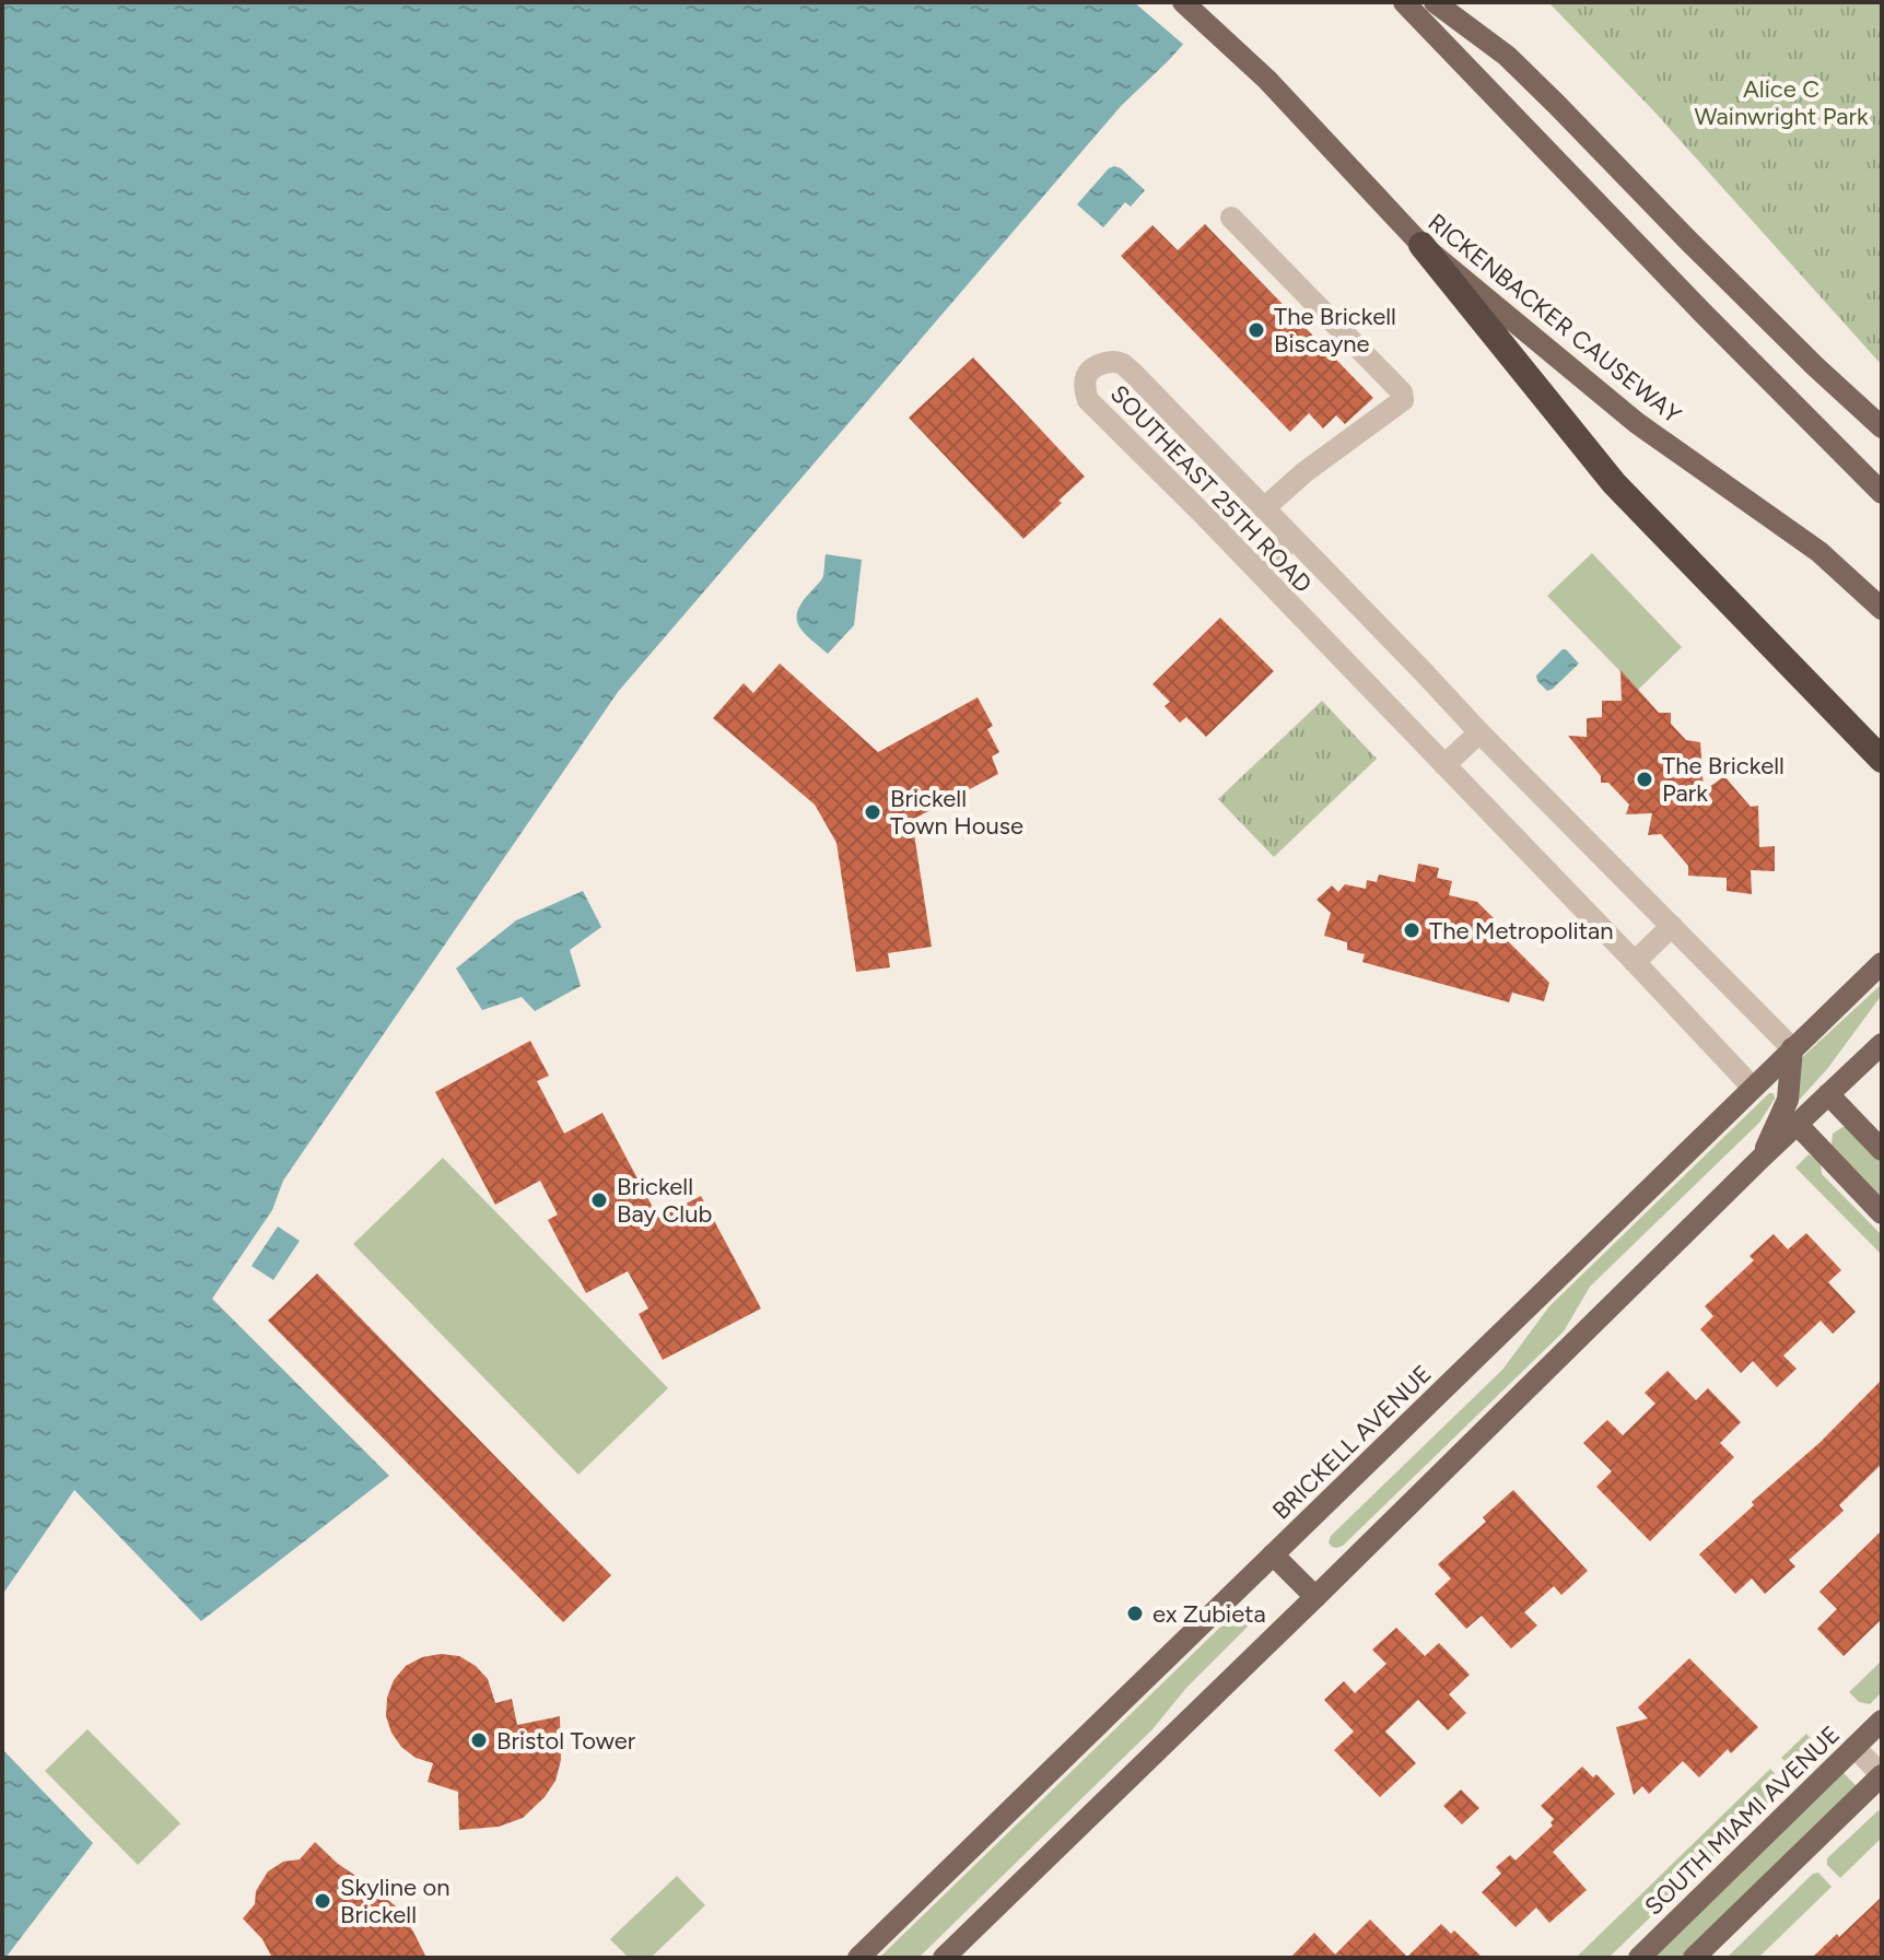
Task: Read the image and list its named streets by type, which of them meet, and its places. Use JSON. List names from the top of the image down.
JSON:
{
  "streets": {
    "main road": ["RICKENBACKER CAUSEWAY", "BRICKELL AVENUE", "SOUTH MIAMI AVENUE"],
    "street": ["SOUTHEAST 25TH ROAD"]
  },
  "crossings": [
    ["SOUTHEAST 25TH ROAD", "BRICKELL AVENUE"]
  ],
  "parks": ["Alice C Wainwright Park"],
  "places": [
    "The Brickell Biscayne",
    "The Brickell Park",
    "Brickell Town House",
    "The Metropolitan",
    "Brickell Bay Club",
    "ex Zubieta",
    "Bristol Tower",
    "Skyline on Brickell"
  ]
}
